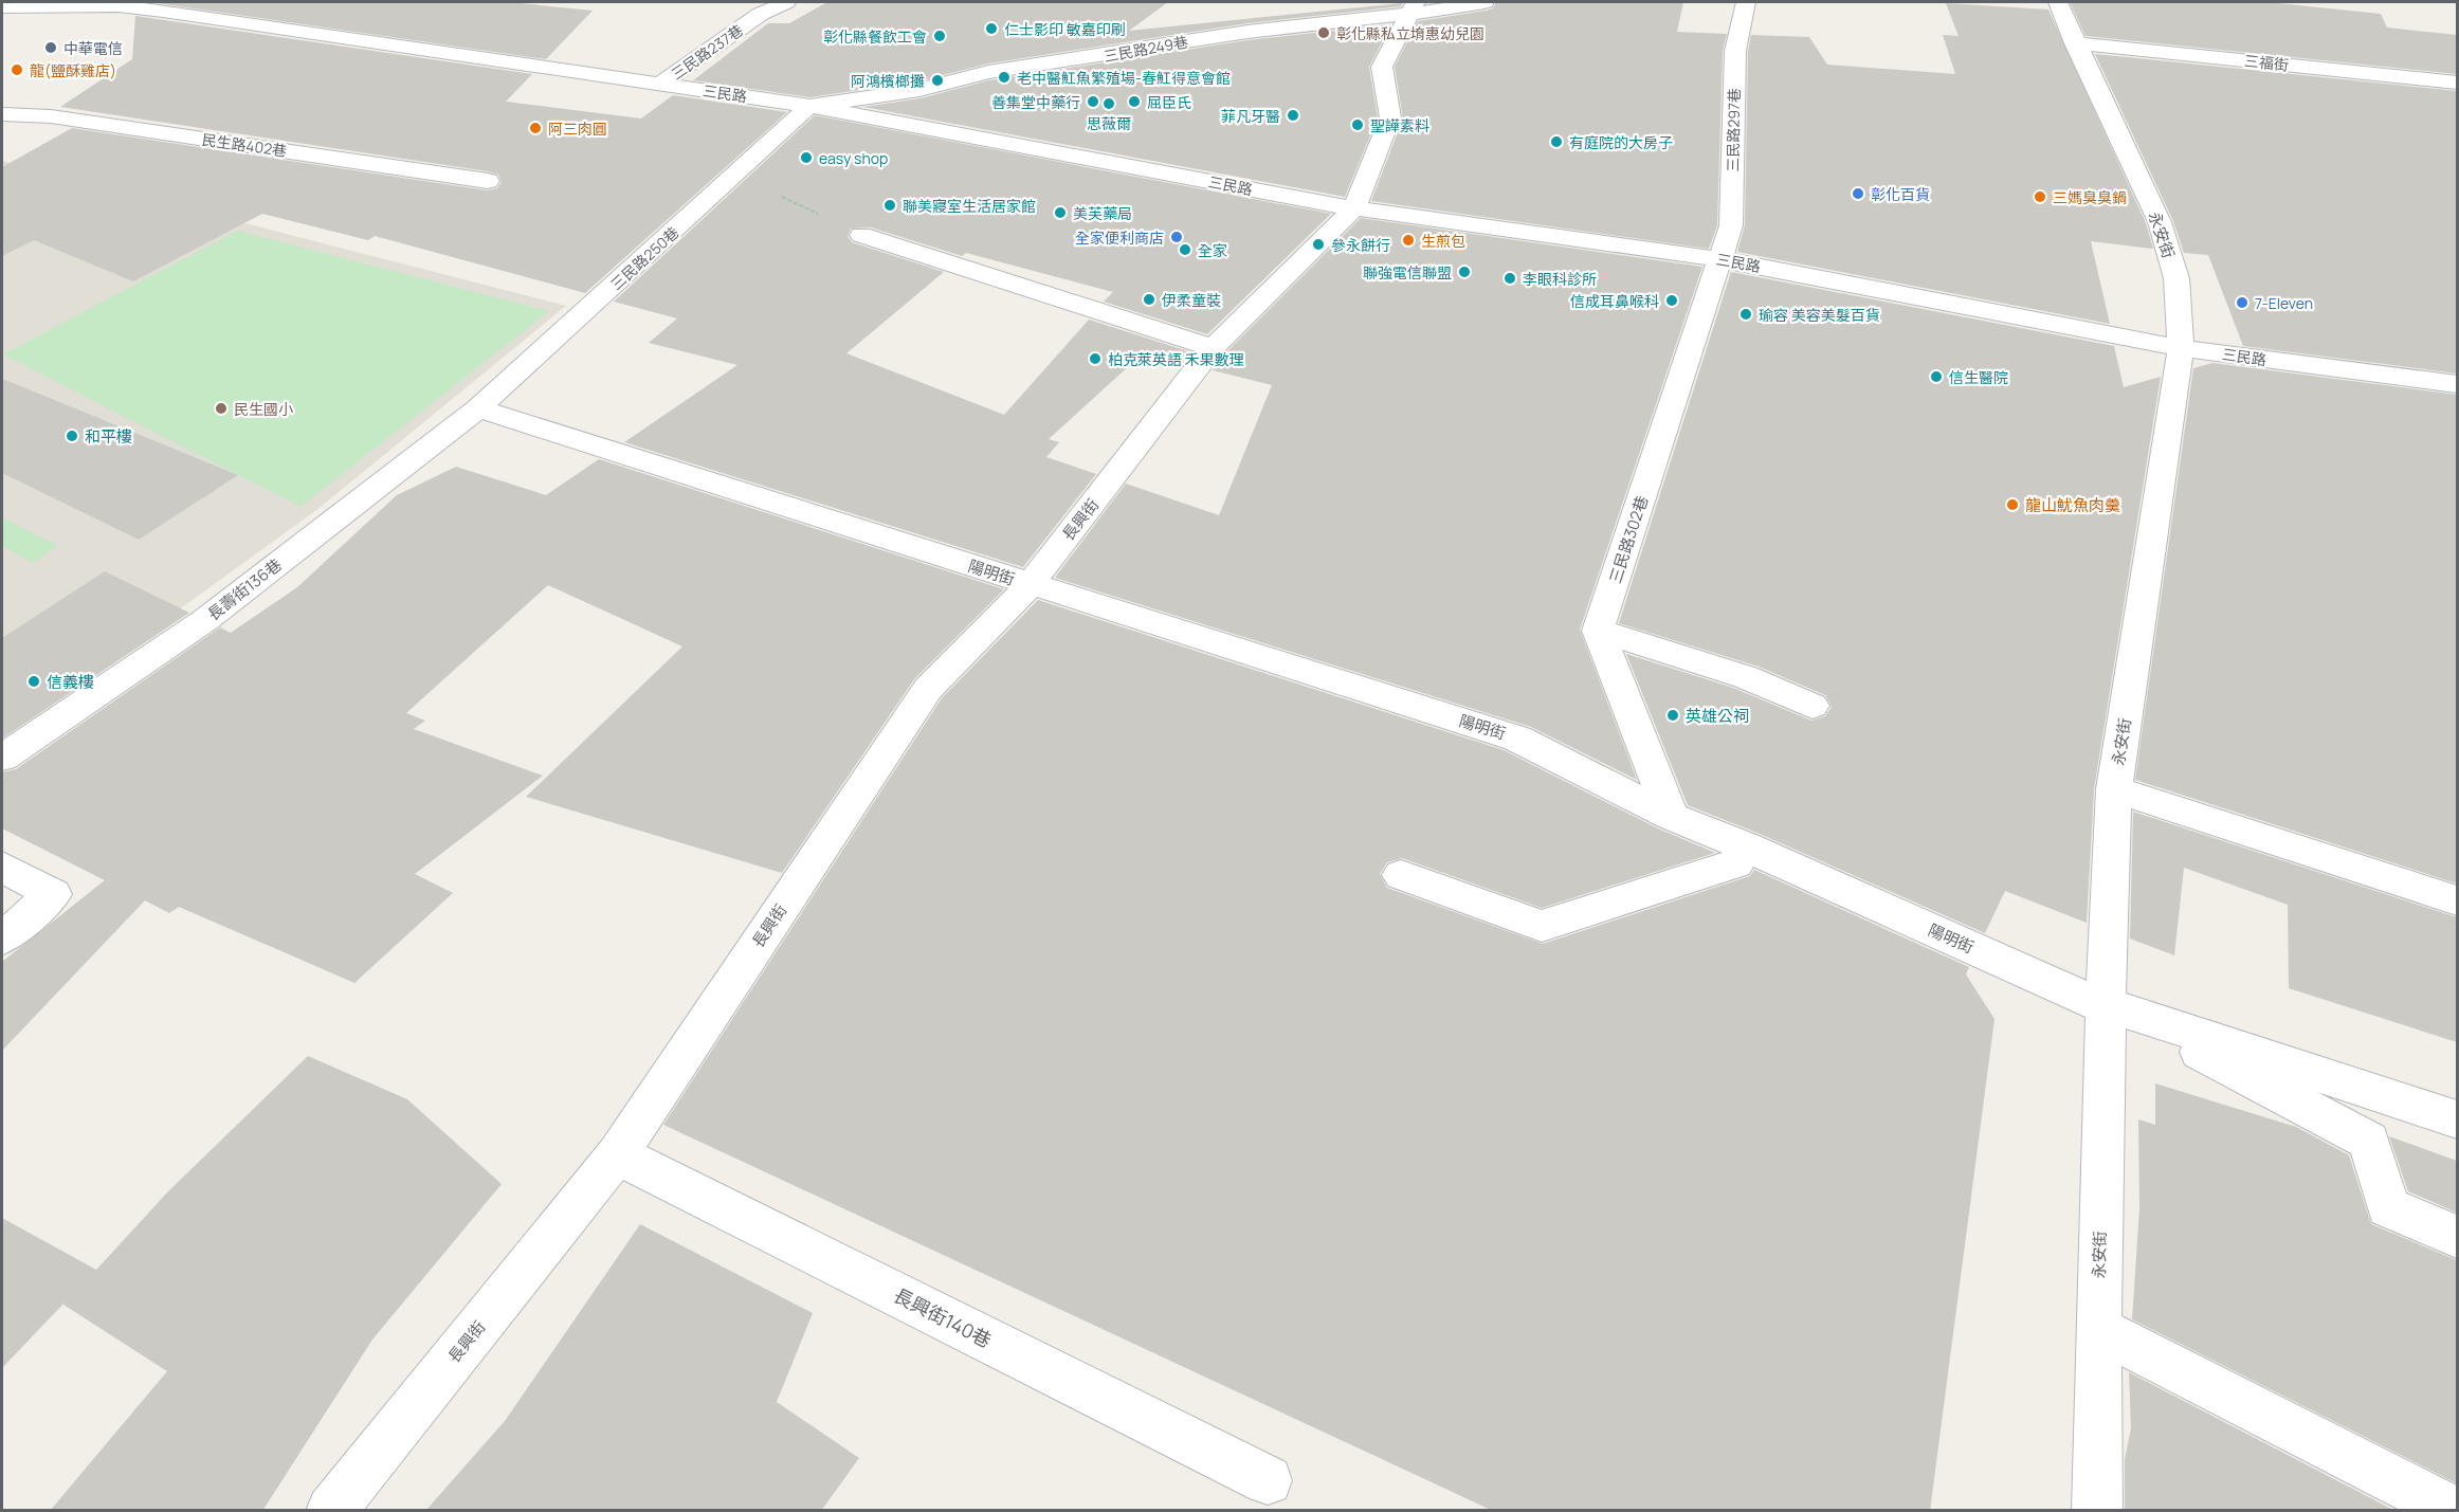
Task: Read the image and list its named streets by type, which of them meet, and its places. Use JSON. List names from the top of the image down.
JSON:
{
  "streets": {
    "street": [
      "三民路249巷",
      "三民路237巷",
      "三福街",
      "三民路",
      "三民路297巷",
      "民生路402巷",
      "永安街",
      "三民路250巷",
      "長興街",
      "三民路302巷",
      "陽明街",
      "長壽街136巷",
      "長興街140巷"
    ]
  },
  "crossings": [
    ["三民路249巷", "三民路"],
    ["三民路249巷", "三民路250巷"],
    ["三民路237巷", "三民路"],
    ["三福街", "永安街"],
    ["三民路", "三民路297巷"],
    ["三民路", "永安街"],
    ["三民路", "三民路250巷"],
    ["三民路", "長興街"],
    ["三民路", "三民路302巷"],
    ["三民路297巷", "三民路302巷"],
    ["永安街", "陽明街"],
    ["三民路250巷", "陽明街"],
    ["三民路250巷", "長壽街136巷"],
    ["長興街", "陽明街"],
    ["長興街", "長興街140巷"],
    ["陽明街", "長壽街136巷"]
  ],
  "places": [
    "仁士影印 敏嘉印刷",
    "彰化縣私立堉惠幼兒園",
    "彰化縣餐飲工會",
    "中華電信",
    "龍(鹽酥雞店)",
    "老中醫魟魚繁殖場-春魟得意會館",
    "阿鴻檳榔攤",
    "善集堂中藥行",
    "屈臣氏",
    "思薇爾",
    "菲凡牙醫",
    "聖譁素料",
    "阿三肉圓",
    "有庭院的大房子",
    "easy shop",
    "彰化百貨",
    "三媽臭臭鍋",
    "聯美寢室生活居家館",
    "美芙藥局",
    "全家便利商店",
    "生煎包",
    "參永餅行",
    "全家",
    "聯強電信聯盟",
    "李眼科診所",
    "伊柔童裝",
    "信成耳鼻喉科",
    "7-Eleven",
    "瑜容 美容美髮百貨",
    "柏克萊英語 禾果數理",
    "信生醫院",
    "民生國小",
    "和平樓",
    "龍山魷魚肉羹",
    "信義樓",
    "英雄公祠"
  ]
}
